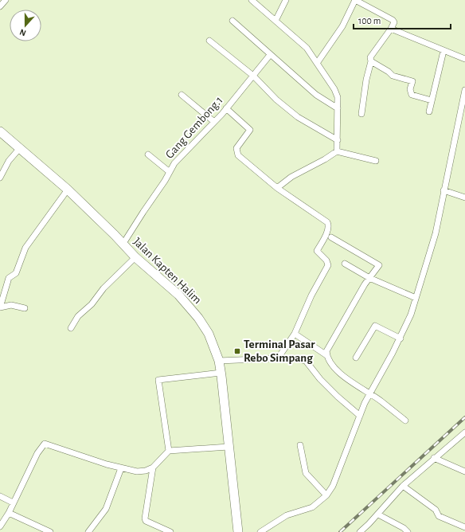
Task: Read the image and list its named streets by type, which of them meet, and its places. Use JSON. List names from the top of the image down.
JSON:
{
  "streets": {
    "main road": ["Jalan Kapten Halim"],
    "street": ["Gang Gembong.1"]
  },
  "crossings": [
    ["Gang Gembong.1", "Jalan Kapten Halim"]
  ],
  "places": {
    "transit": ["Terminal Pasar Rebo Simpang"]
  },
  "scale_bar": "100 m",
  "north": "bottom"
}
